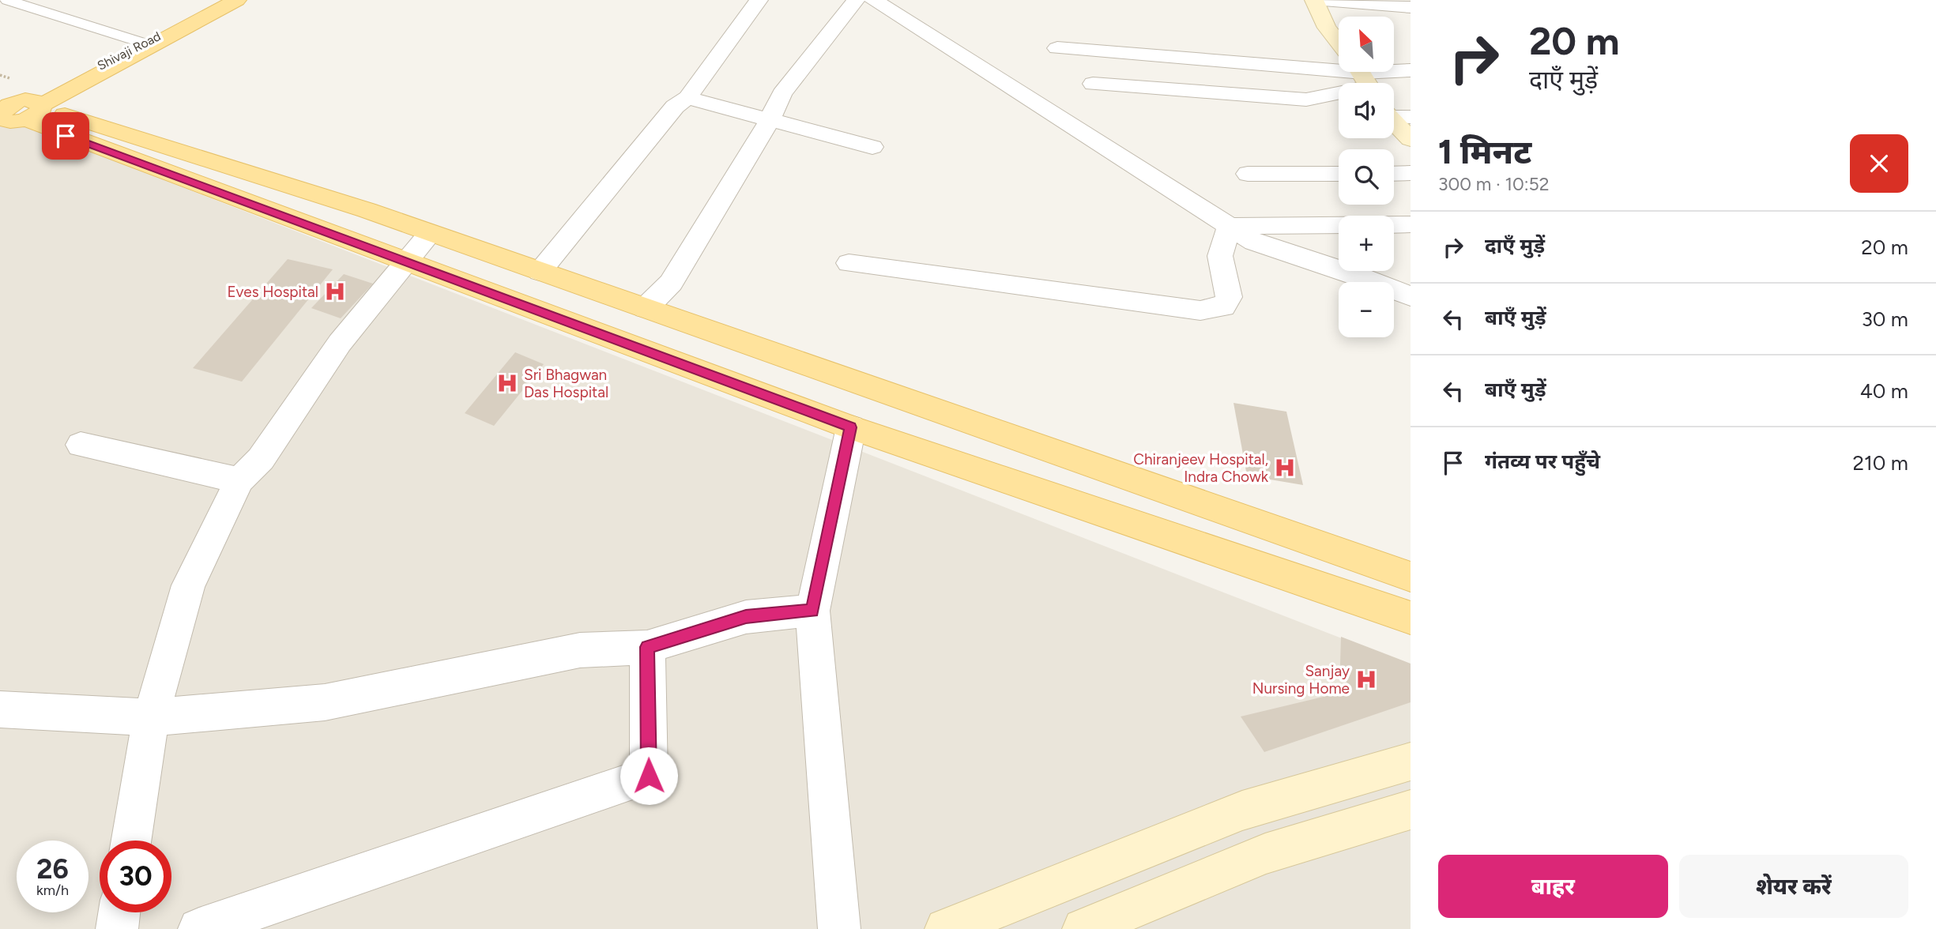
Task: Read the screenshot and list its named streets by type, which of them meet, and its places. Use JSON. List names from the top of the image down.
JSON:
{
  "streets": {
    "main road": ["Shivaji Road"]
  },
  "places": {
    "hospital": [
      "Eves Hospital",
      "Sri Bhagwan Das Hospital",
      "Chiranjeev Hospital, Indra Chowk",
      "Sanjay Nursing Home"
    ]
  },
  "north": "top left",
  "page": {
    "turn": ["20 m", "दाएँ मुड़ें"],
    "map_buttons": ["+", "−"],
    "heading": ["1 मिनट", "300 m · 10:52"],
    "list": [
      {
        "name": "दाएँ मुड़ें",
        "value": "20 m"
      },
      {
        "name": "बाएँ मुड़ें",
        "value": "30 m"
      },
      {
        "name": "बाएँ मुड़ें",
        "value": "40 m"
      },
      {
        "name": "गंतव्य पर पहुँचे",
        "value": "210 m"
      }
    ],
    "speed": "26 km/h",
    "limit": "30",
    "buttons": ["बाहर", "शेयर करें"]
  }
}
